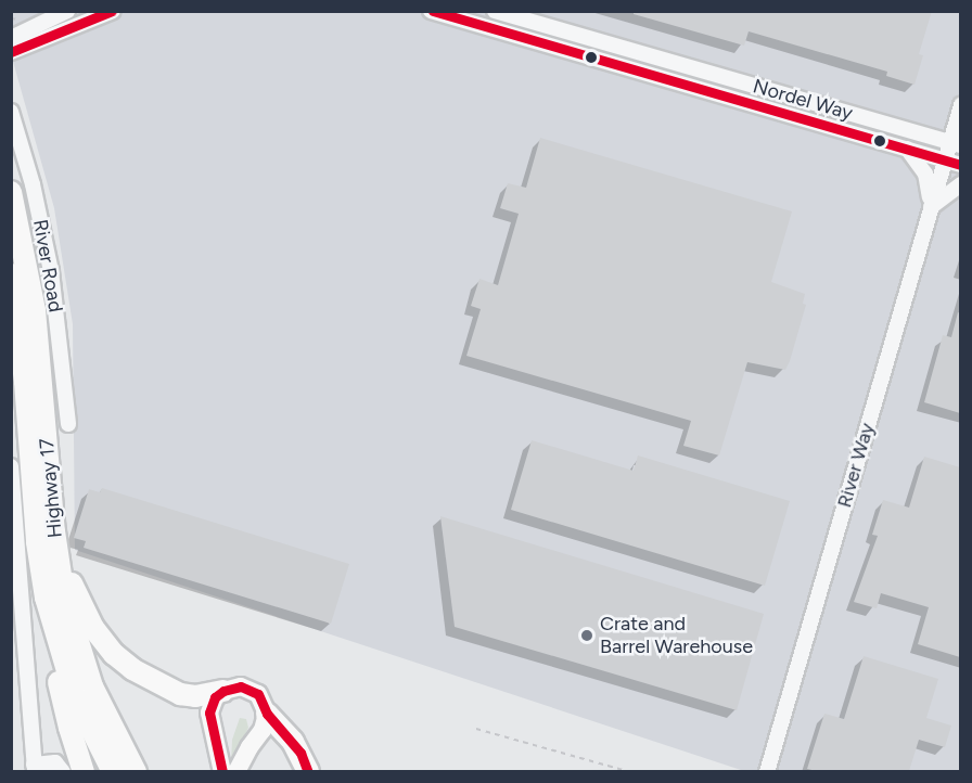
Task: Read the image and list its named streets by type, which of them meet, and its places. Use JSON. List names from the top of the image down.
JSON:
{
  "streets": {
    "highway": ["Highway 17"],
    "street": ["Nordel Way", "River Road", "River Way"]
  },
  "crossings": [
    ["Nordel Way", "River Way"]
  ],
  "places": ["Crate and Barrel Warehouse"]
}
